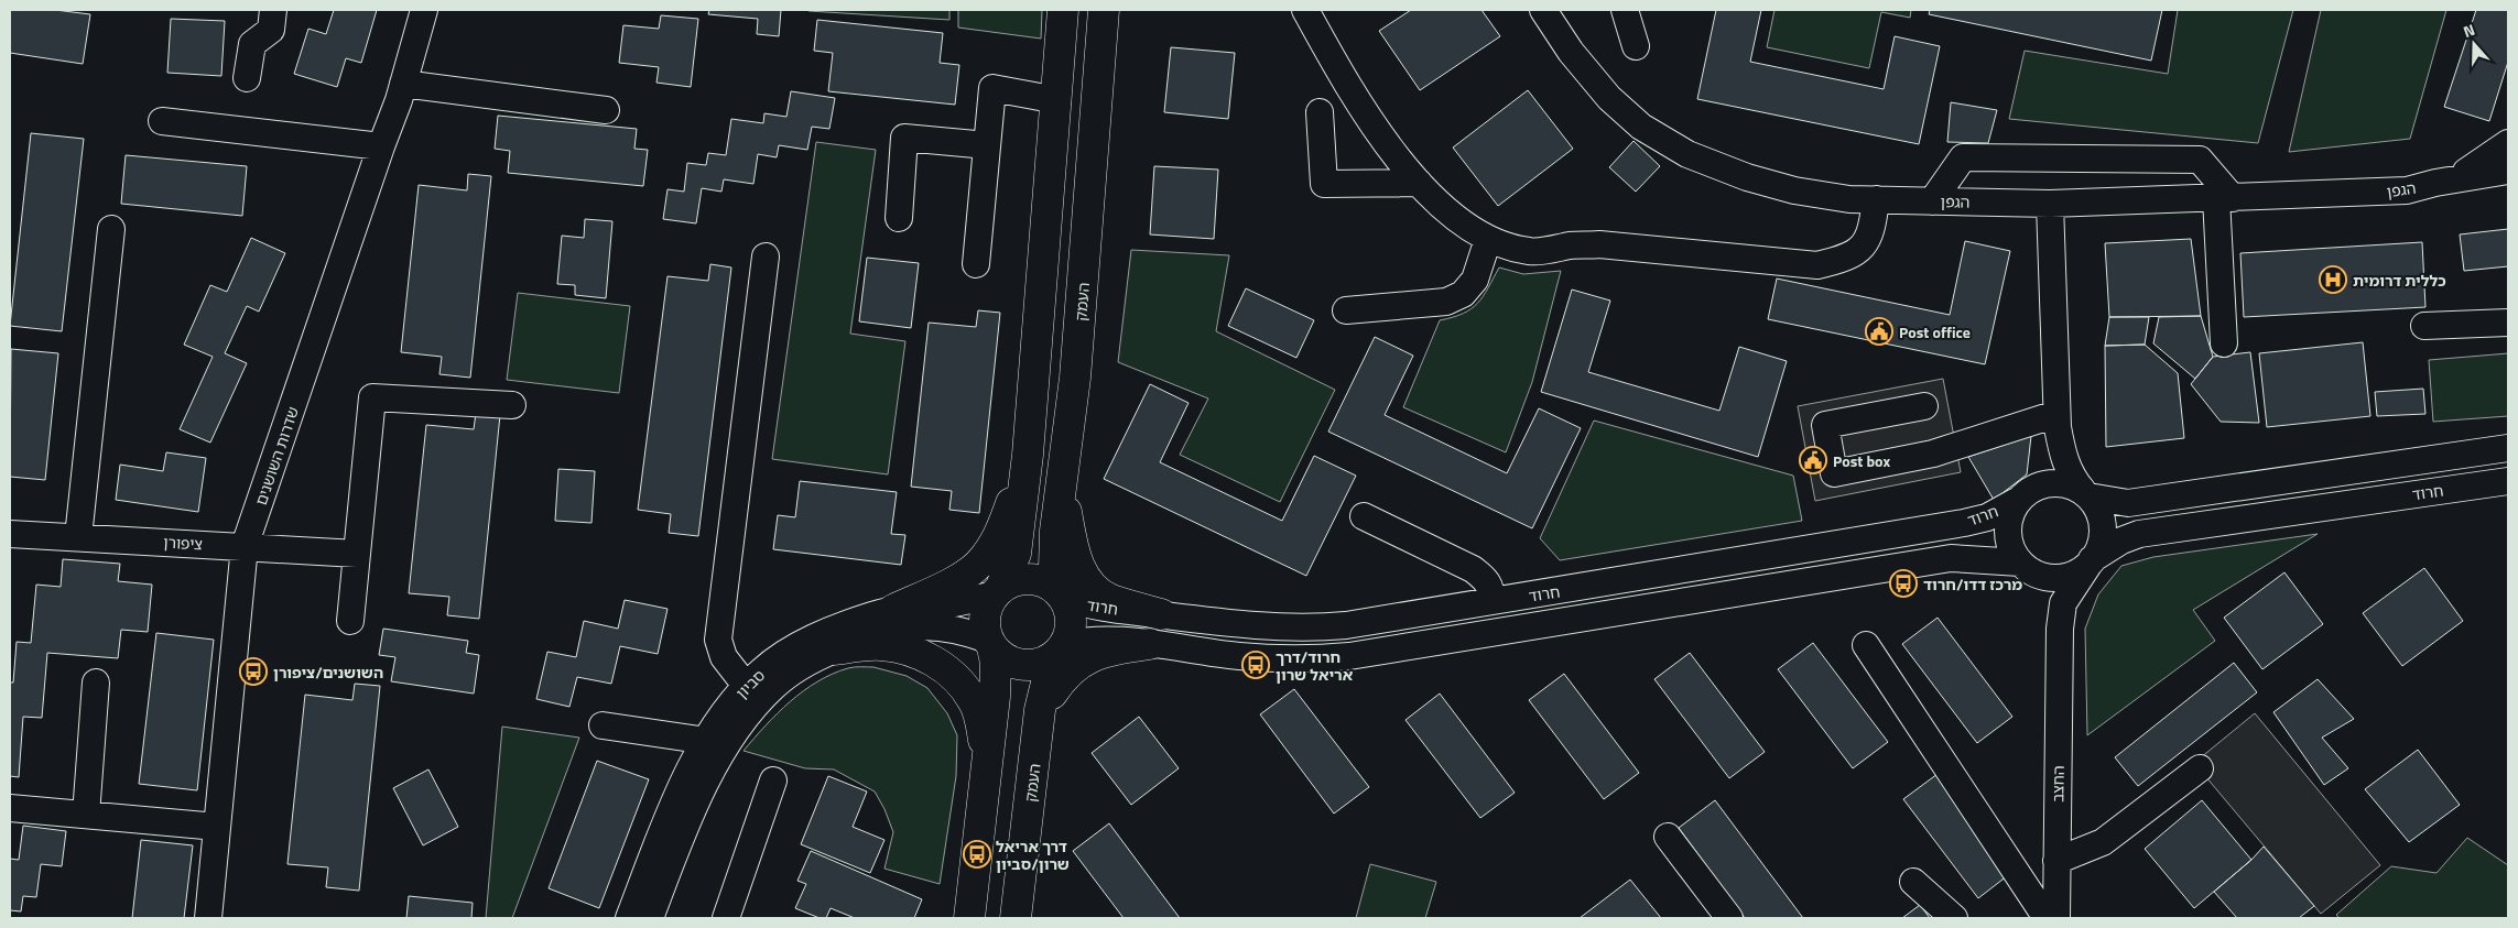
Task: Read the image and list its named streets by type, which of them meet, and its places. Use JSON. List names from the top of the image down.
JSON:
{
  "streets": {
    "main road": ["העמק"],
    "street": [
      "הגפן",
      "שדרות השושנים",
      "חרוד",
      "ציפורן",
      "סביון",
      "החצב"
    ]
  },
  "crossings": [
    ["העמק", "חרוד"],
    ["העמק", "סביון"],
    ["שדרות השושנים", "ציפורן"],
    ["חרוד", "סביון"],
    ["חרוד", "החצב"]
  ],
  "places": {
    "hospital": ["כללית דרומית"],
    "public building": ["Post office", "Post box"],
    "bus stop": [
      "מרכז דדו/חרוד",
      "חרוד/דרך אריאל שרון",
      "השושנים/ציפורן",
      "דרך אריאל שרון/סביון"
    ]
  },
  "north": "top"
}
